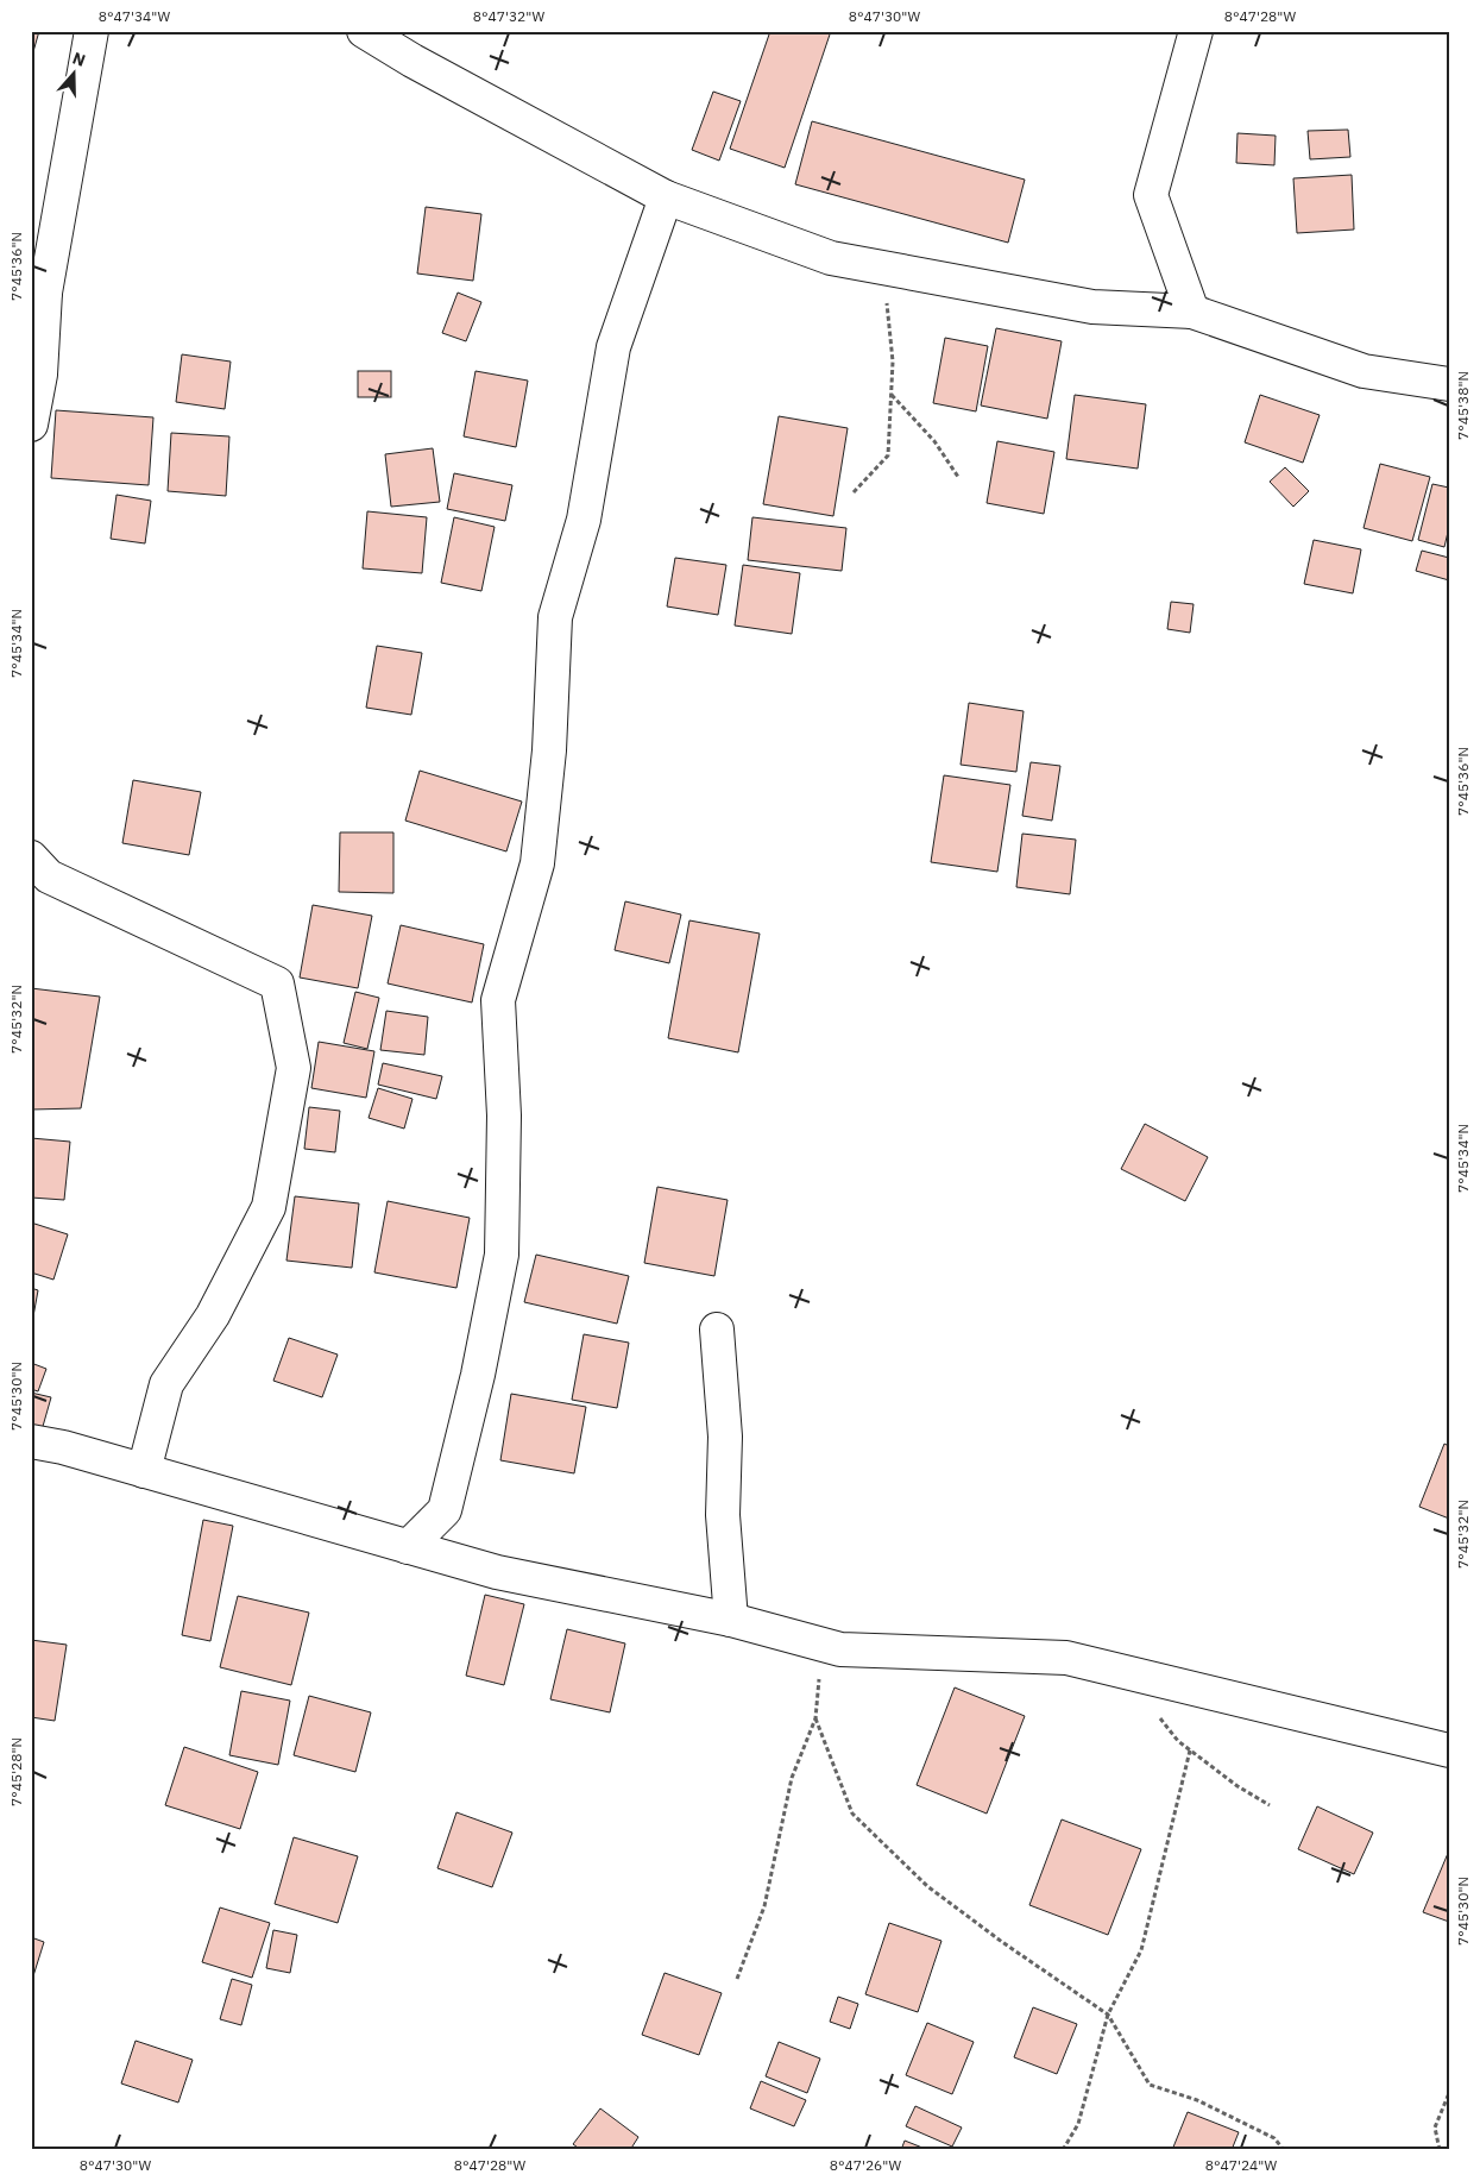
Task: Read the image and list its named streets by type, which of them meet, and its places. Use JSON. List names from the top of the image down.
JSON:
{
  "north": "top",
  "coordinates": [
    "8°47'34\"W",
    "8°47'32\"W",
    "8°47'30\"W",
    "8°47'28\"W",
    "7°45'36\"N",
    "7°45'38\"N",
    "7°45'34\"N",
    "7°45'32\"N",
    "7°45'30\"N",
    "7°45'28\"N",
    "8°47'26\"W",
    "8°47'24\"W"
  ]
}
